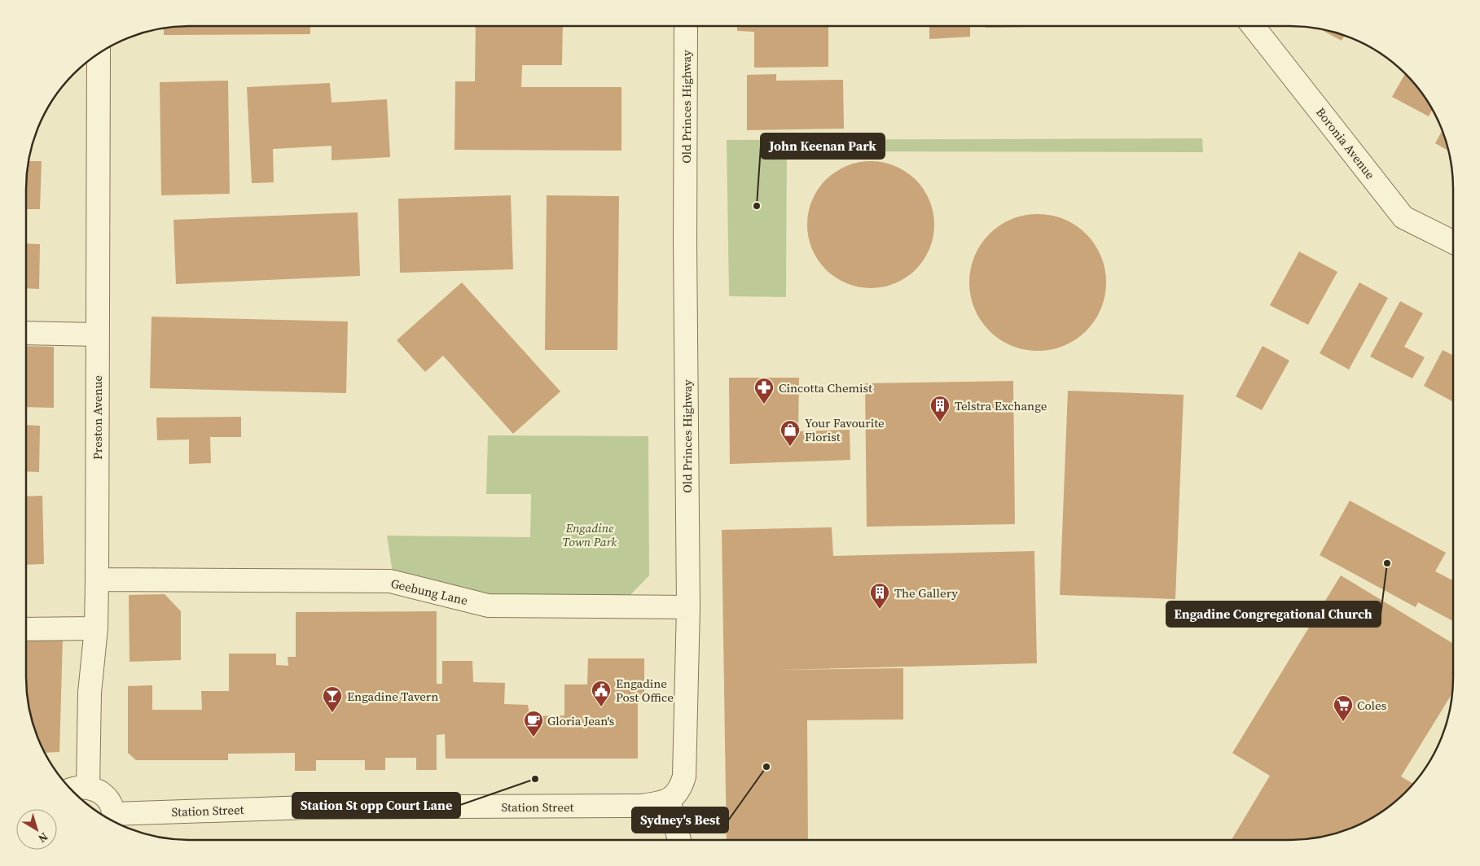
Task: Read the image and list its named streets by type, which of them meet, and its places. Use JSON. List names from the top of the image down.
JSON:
{
  "streets": {
    "street": [
      "Old Princes Highway",
      "Boronia Avenue",
      "Preston Avenue",
      "Geebung Lane",
      "Station Street"
    ]
  },
  "crossings": [
    ["Old Princes Highway", "Geebung Lane"],
    ["Old Princes Highway", "Station Street"],
    ["Preston Avenue", "Geebung Lane"]
  ],
  "parks": ["Engadine Town Park"],
  "places": {
    "other": [
      "John Keenan Park",
      "Engadine Congregational Church",
      "Sydney's Best",
      "Station St opp Court Lane"
    ],
    "pharmacy": ["Cincotta Chemist"],
    "building": ["Telstra Exchange", "The Gallery"],
    "shop": ["Your Favourite Florist"],
    "public building": ["Engadine Post Office"],
    "bar": ["Engadine Tavern"],
    "supermarket": ["Coles"],
    "cafe": ["Gloria Jean's"]
  },
  "north": "bottom right"
}
